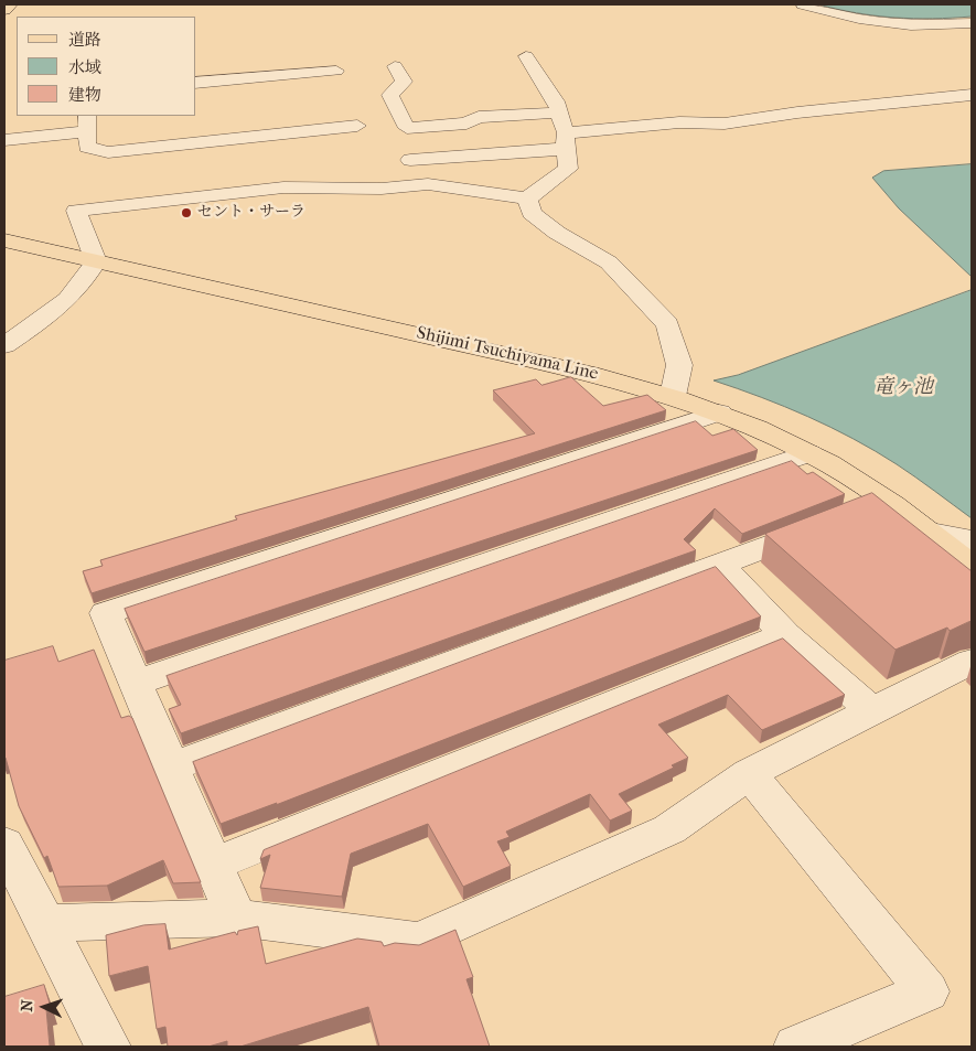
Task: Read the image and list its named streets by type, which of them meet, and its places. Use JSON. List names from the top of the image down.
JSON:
{
  "streets": {
    "main road": ["Shijimi Tsuchiyama Line"]
  },
  "water": ["竜ヶ池"],
  "places": ["セント・サーラ"],
  "legend": ["道路", "水域", "建物"],
  "north": "left"
}
